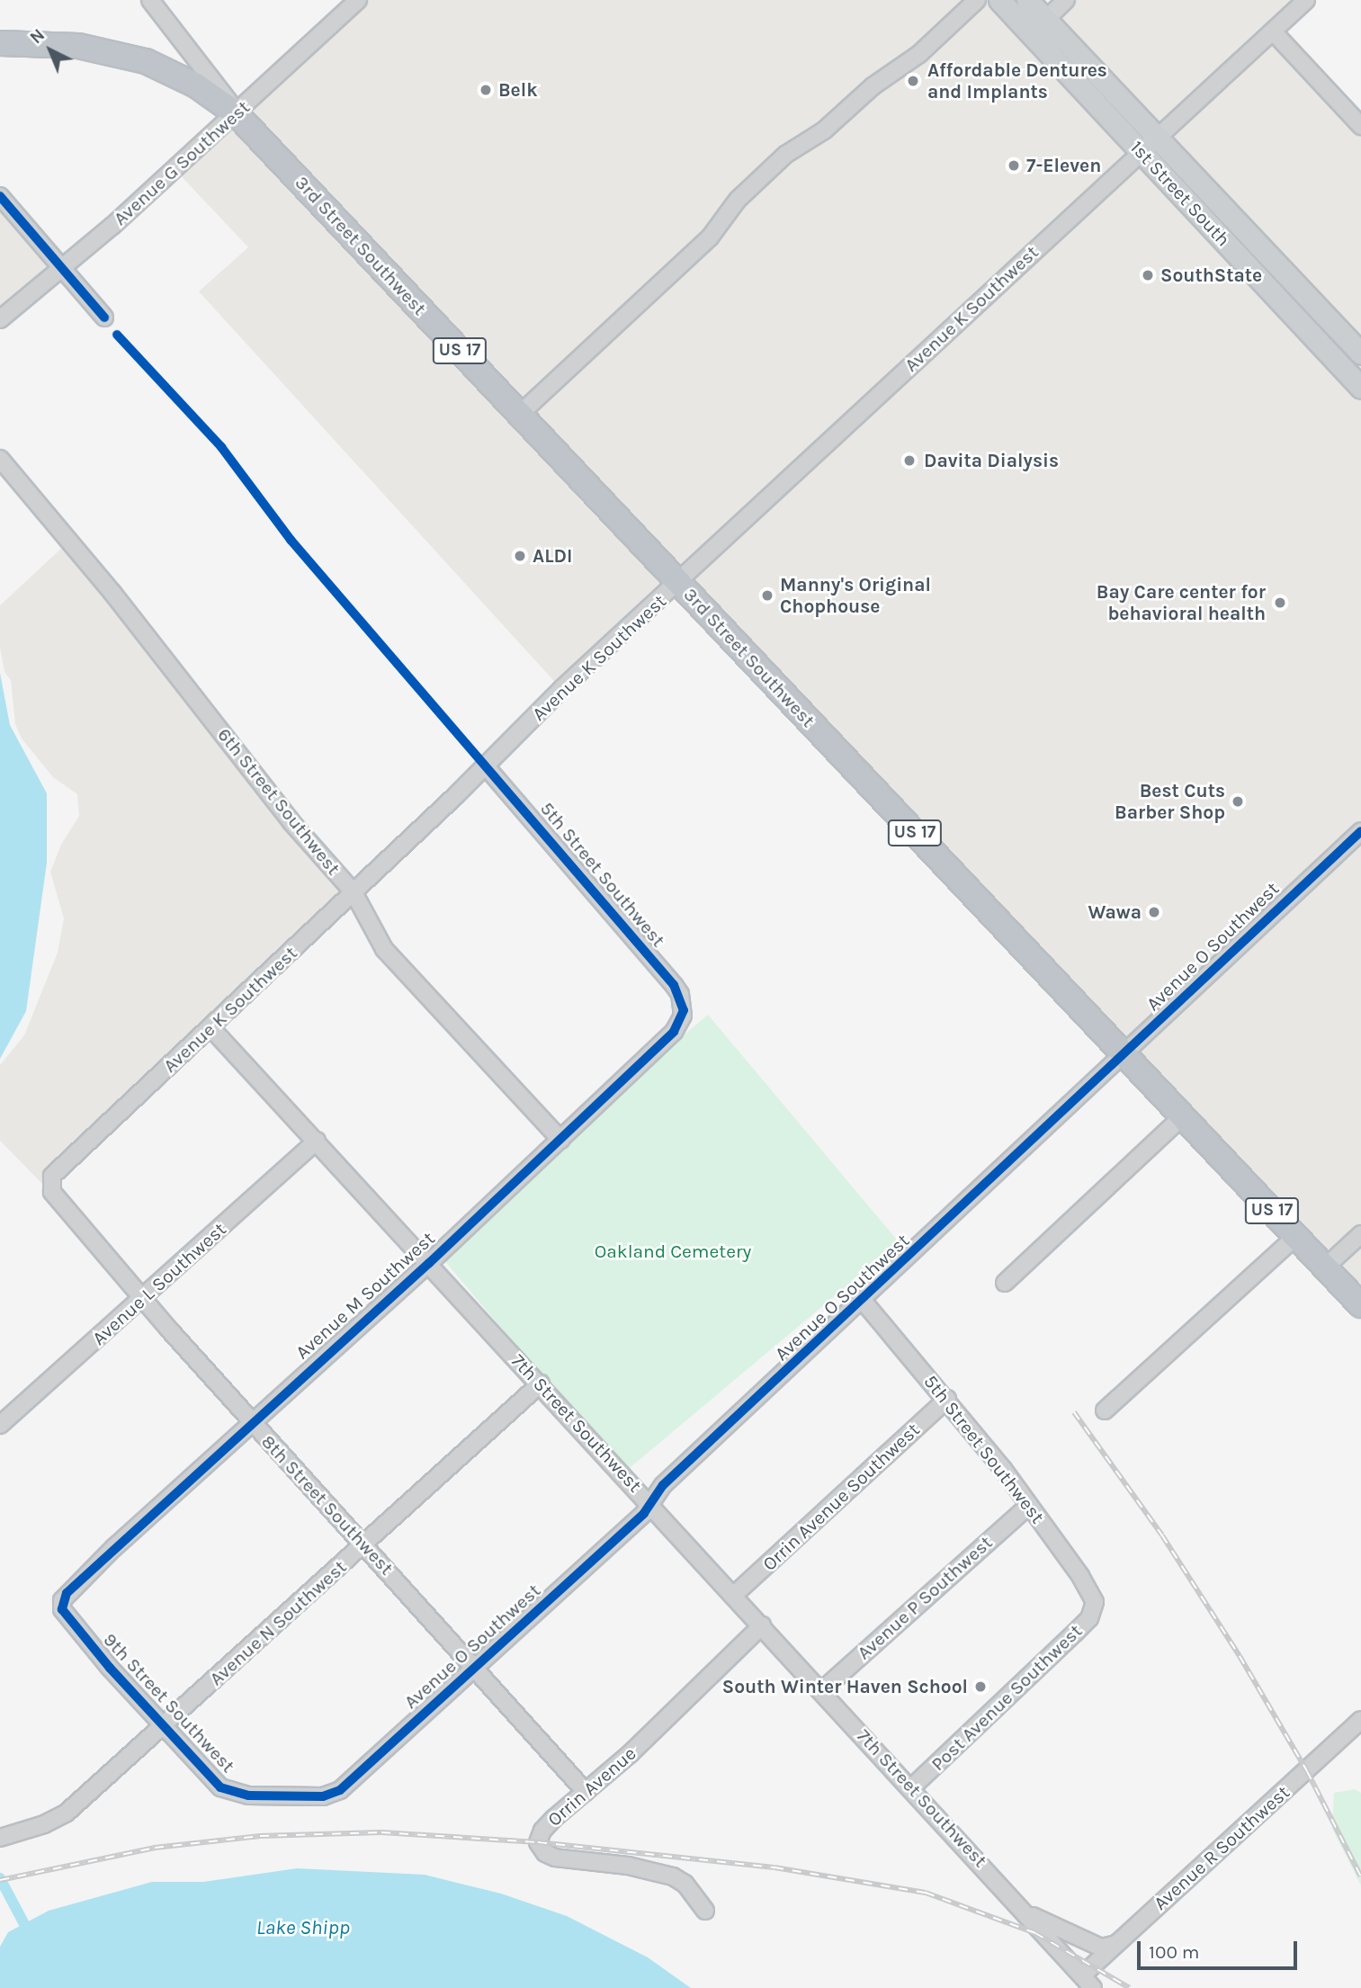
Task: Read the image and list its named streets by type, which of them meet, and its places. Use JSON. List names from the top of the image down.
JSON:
{
  "streets": {
    "highway": ["3rd Street Southwest", "US 17"],
    "main road": ["1st Street South"],
    "street": [
      "Avenue G Southwest",
      "Avenue K Southwest",
      "6th Street Southwest",
      "5th Street Southwest",
      "Avenue O Southwest",
      "Avenue L Southwest",
      "Avenue M Southwest",
      "7th Street Southwest",
      "Orrin Avenue Southwest",
      "8th Street Southwest",
      "Avenue P Southwest",
      "Avenue N Southwest",
      "Post Avenue Southwest",
      "9th Street Southwest",
      "Orrin Avenue",
      "Avenue R Southwest"
    ]
  },
  "crossings": [
    ["Avenue G Southwest", "3rd Street Southwest"],
    ["Avenue G Southwest", "US 17"],
    ["1st Street South", "Avenue K Southwest"],
    ["3rd Street Southwest", "Avenue K Southwest"],
    ["3rd Street Southwest", "US 17"],
    ["3rd Street Southwest", "Avenue O Southwest"],
    ["Avenue K Southwest", "6th Street Southwest"],
    ["Avenue K Southwest", "5th Street Southwest"],
    ["Avenue K Southwest", "7th Street Southwest"],
    ["Avenue K Southwest", "8th Street Southwest"],
    ["6th Street Southwest", "Avenue M Southwest"],
    ["5th Street Southwest", "Avenue O Southwest"],
    ["5th Street Southwest", "Avenue M Southwest"],
    ["5th Street Southwest", "Orrin Avenue Southwest"],
    ["5th Street Southwest", "Avenue P Southwest"],
    ["5th Street Southwest", "Post Avenue Southwest"],
    ["Avenue O Southwest", "7th Street Southwest"],
    ["Avenue O Southwest", "8th Street Southwest"],
    ["Avenue O Southwest", "9th Street Southwest"],
    ["Avenue L Southwest", "7th Street Southwest"],
    ["Avenue L Southwest", "8th Street Southwest"],
    ["Avenue M Southwest", "7th Street Southwest"],
    ["Avenue M Southwest", "8th Street Southwest"],
    ["Avenue M Southwest", "9th Street Southwest"],
    ["7th Street Southwest", "Orrin Avenue Southwest"],
    ["7th Street Southwest", "Avenue P Southwest"],
    ["7th Street Southwest", "Avenue N Southwest"],
    ["7th Street Southwest", "Post Avenue Southwest"],
    ["7th Street Southwest", "Orrin Avenue"],
    ["7th Street Southwest", "Avenue R Southwest"],
    ["8th Street Southwest", "Avenue N Southwest"],
    ["8th Street Southwest", "Orrin Avenue"],
    ["Avenue N Southwest", "9th Street Southwest"]
  ],
  "water": ["Lake Shipp"],
  "parks": ["Oakland Cemetery"],
  "places": [
    "Affordable Dentures and Implants",
    "Belk",
    "7-Eleven",
    "SouthState",
    "Davita Dialysis",
    "ALDI",
    "Manny's Original Chophouse",
    "Bay Care center for behavioral health",
    "Best Cuts Barber Shop",
    "Wawa",
    "South Winter Haven School"
  ],
  "scale_bar": "100 m",
  "north": "top left"
}
